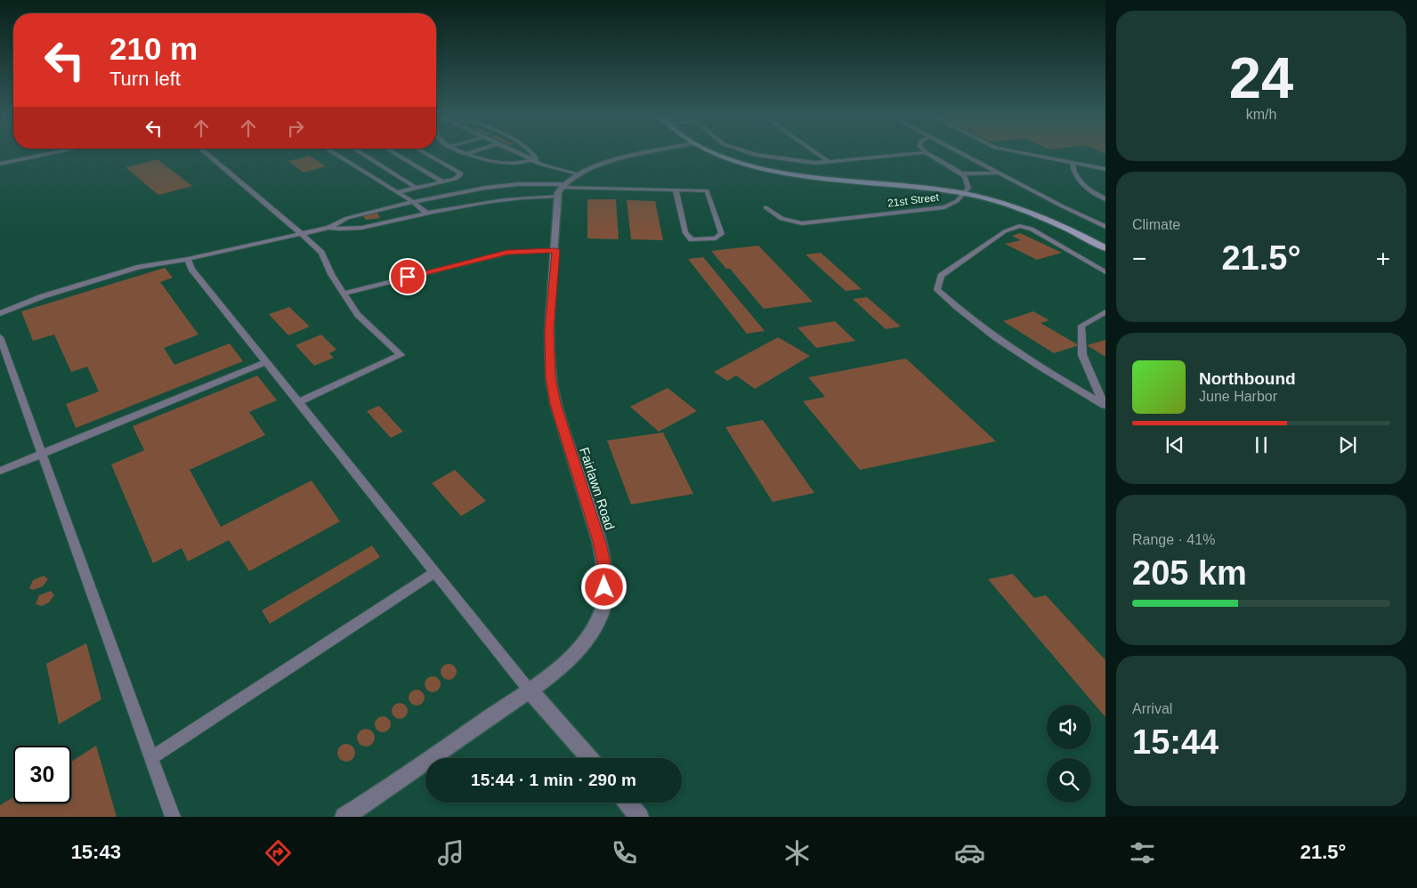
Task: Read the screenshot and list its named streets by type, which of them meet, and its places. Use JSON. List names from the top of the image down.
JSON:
{
  "streets": {
    "street": ["Fairlawn Road"],
    "lane": ["21st Street"]
  },
  "page": {
    "tile": [
      ["24", "km/h"],
      "Climate",
      ["Range · 41%", "205 km"],
      ["Arrival", "15:44"]
    ],
    "turn": ["210 m", "Turn left"],
    "heat": ["−", "21.5°", "+"],
    "song": ["Northbound", "June Harbor"],
    "limit": "30",
    "trip": "15:44 · 1 min · 290 m",
    "tabs": ["15:43", "21.5°"]
  }
}
